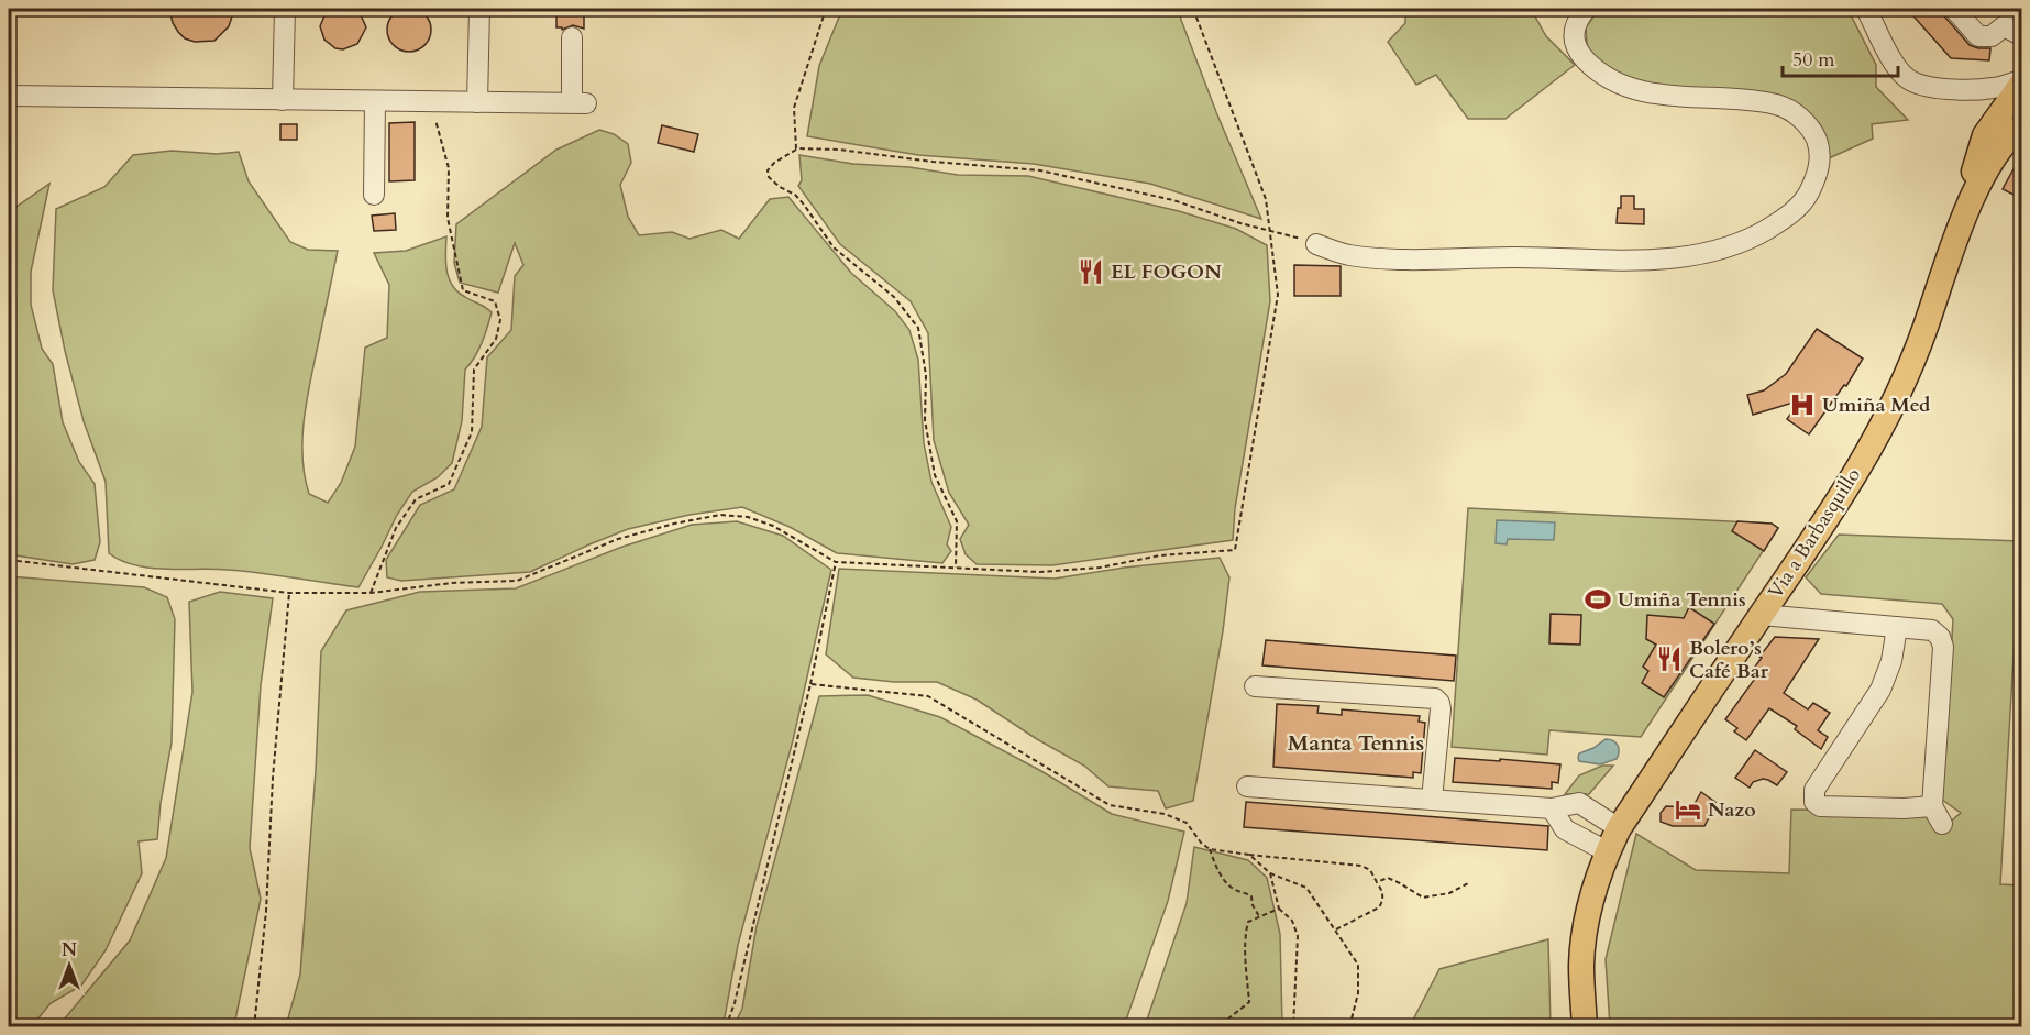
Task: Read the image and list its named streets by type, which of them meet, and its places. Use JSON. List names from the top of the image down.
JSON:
{
  "streets": {
    "main road": ["Via a Barbasquillo"]
  },
  "districts": ["Manta Tennis"],
  "places": {
    "restaurant": ["EL FOGON", "Bolero’s Café Bar"],
    "hospital": ["Umiña Med"],
    "sports": ["Umiña Tennis"],
    "hotel": ["Nazo"]
  },
  "scale_bar": "50 m",
  "north": "top"
}
